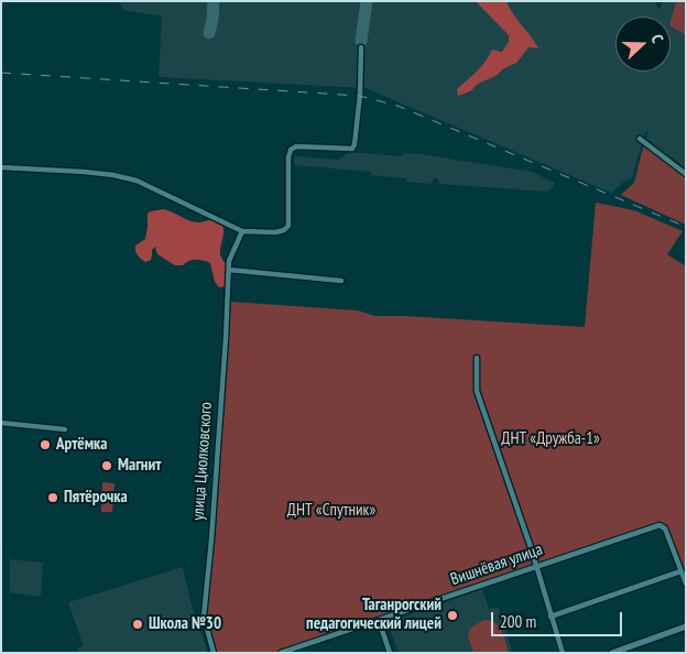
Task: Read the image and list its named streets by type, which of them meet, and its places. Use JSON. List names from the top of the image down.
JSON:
{
  "streets": {
    "street": ["улица Циолковского", "Вишнёвая улица"]
  },
  "parks": ["ДНТ «Дружба-1»", "ДНТ «Спутник»"],
  "places": [
    "Артёмка",
    "Магнит",
    "Пятёрочка",
    "Таганрогский педагогический лицей",
    "Школа №30"
  ],
  "scale_bar": "200 m",
  "north": "right"
}
